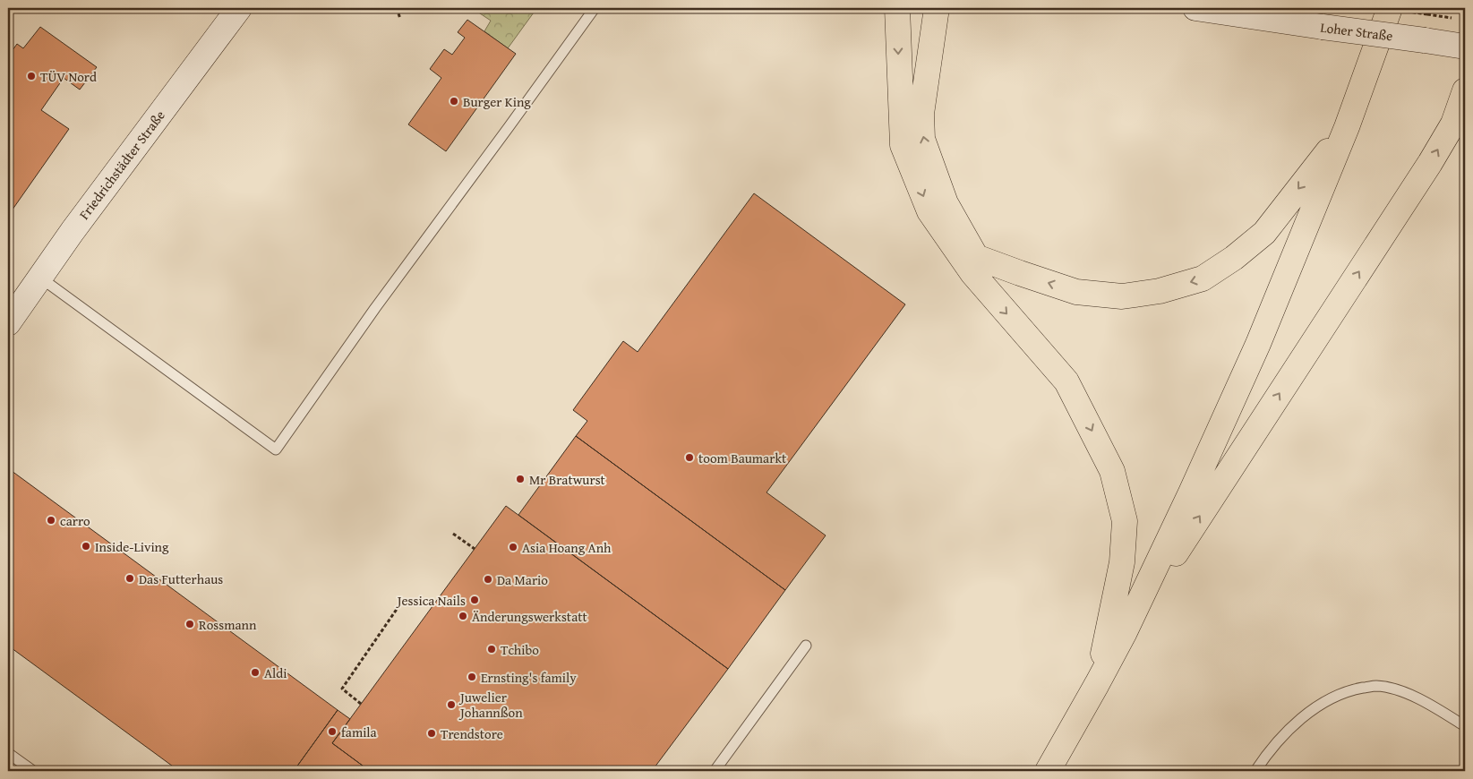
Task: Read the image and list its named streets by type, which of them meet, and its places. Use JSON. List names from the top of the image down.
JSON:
{
  "streets": {
    "street": ["Loher Straße", "Friedrichstädter Straße"]
  },
  "places": [
    "TÜV Nord",
    "Burger King",
    "toom Baumarkt",
    "Mr Bratwurst",
    "carro",
    "Inside-Living",
    "Asia Hoang Anh",
    "Das Futterhaus",
    "Da Mario",
    "Jessica Nails",
    "Änderungswerkstatt",
    "Rossmann",
    "Tchibo",
    "Aldi",
    "Ernsting's family",
    "Juwelier Johannßon",
    "famila",
    "Trendstore"
  ]
}
